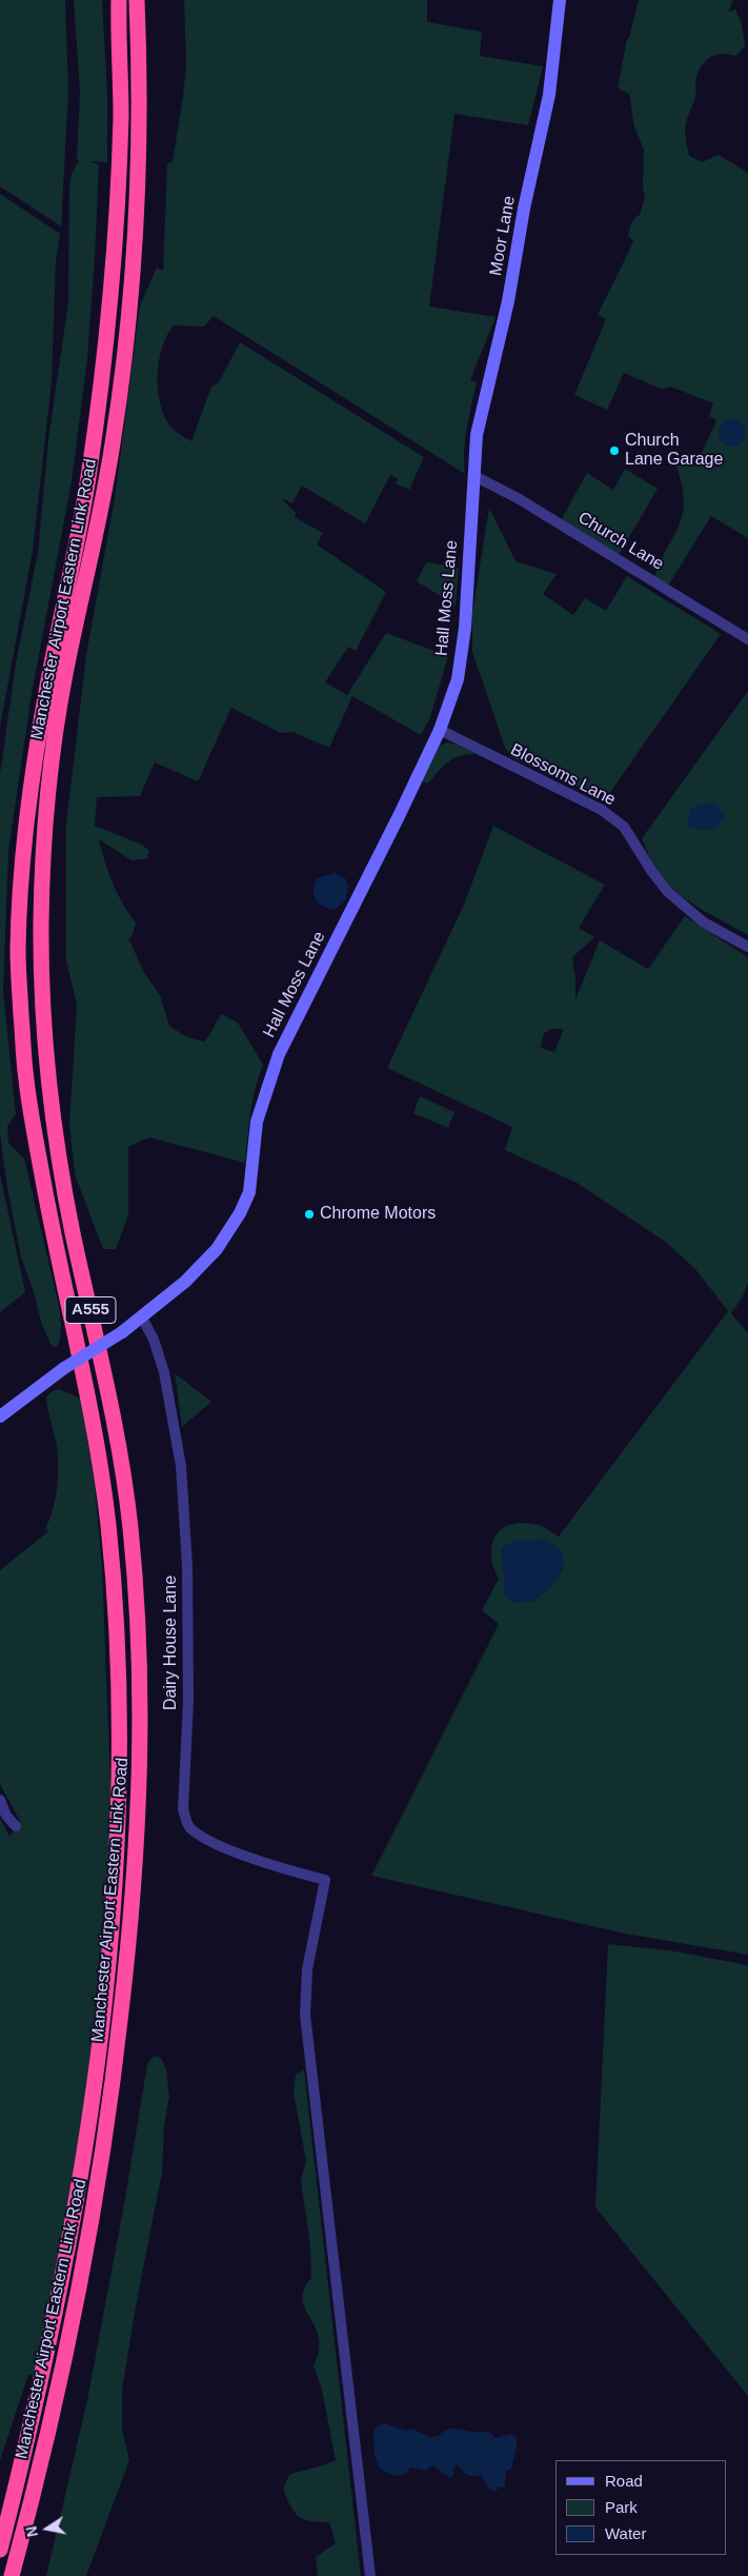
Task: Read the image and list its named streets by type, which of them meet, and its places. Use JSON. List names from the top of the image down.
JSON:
{
  "streets": {
    "highway": ["Manchester Airport Eastern Link Road", "A555"],
    "street": [
      "Moor Lane",
      "Church Lane",
      "Hall Moss Lane",
      "Blossoms Lane",
      "Dairy House Lane"
    ]
  },
  "crossings": [
    ["Moor Lane", "Church Lane"],
    ["Moor Lane", "Hall Moss Lane"],
    ["Church Lane", "Hall Moss Lane"],
    ["Hall Moss Lane", "Blossoms Lane"],
    ["Hall Moss Lane", "Dairy House Lane"]
  ],
  "places": ["Church Lane Garage", "Chrome Motors"],
  "legend": ["Road", "Park", "Water"],
  "north": "left"
}
